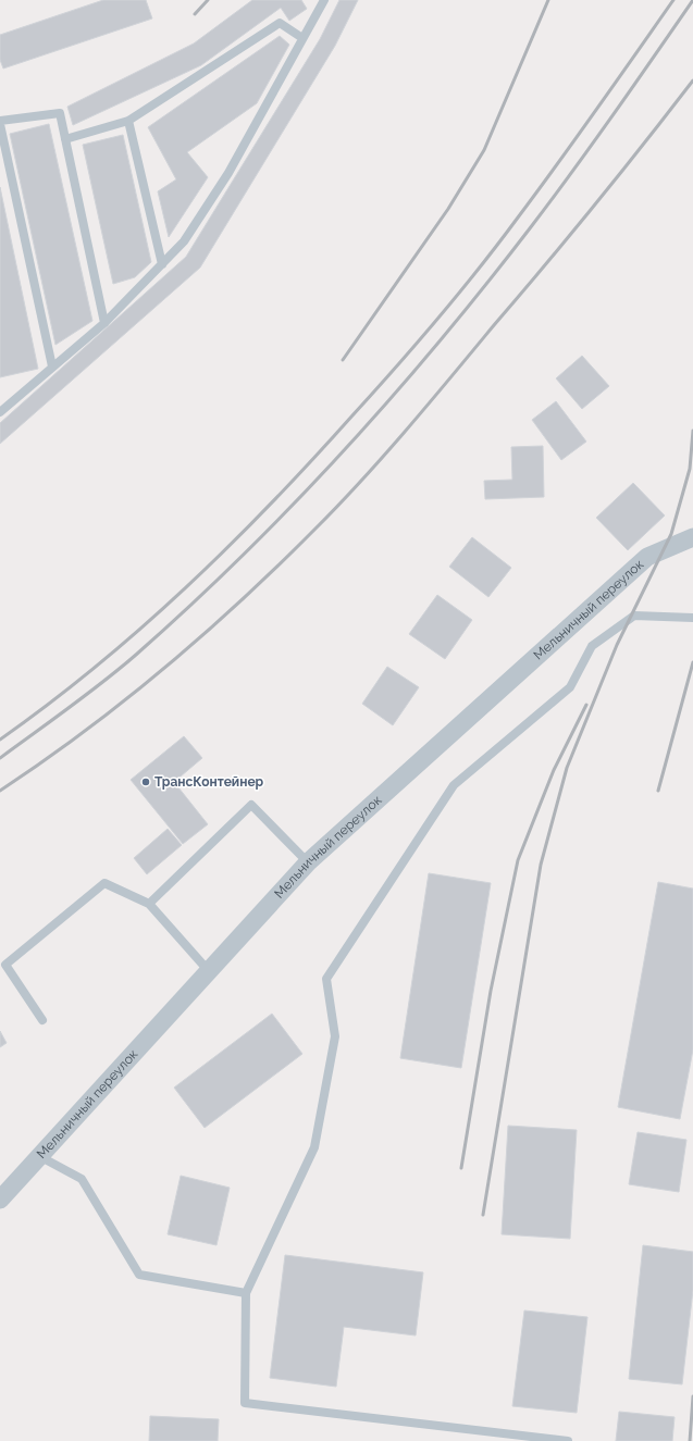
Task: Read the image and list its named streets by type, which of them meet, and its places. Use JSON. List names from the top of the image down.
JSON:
{
  "streets": {
    "street": ["Мельничный переулок"]
  },
  "places": ["ТрансКонтейнер"]
}
